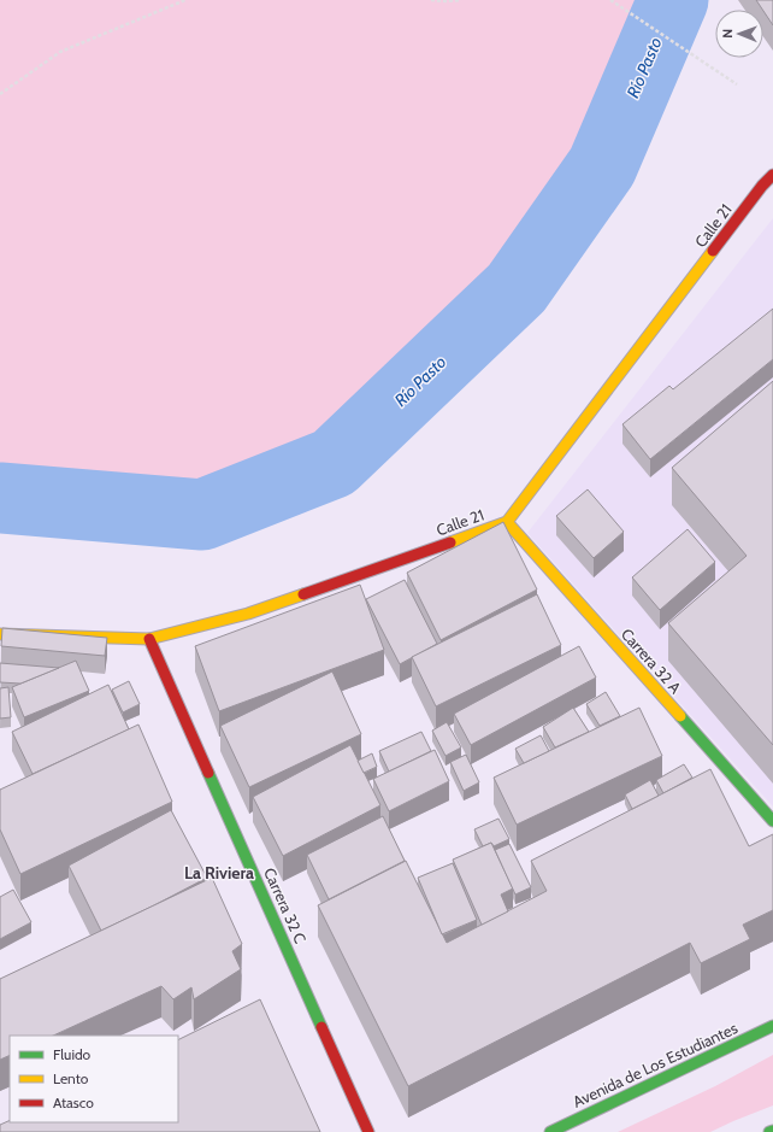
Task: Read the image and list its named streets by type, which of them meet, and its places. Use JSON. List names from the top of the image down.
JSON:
{
  "streets": {
    "street": [
      "Calle 21",
      "Carrera 32 A",
      "Carrera 32 C",
      "Avenida de Los Estudiantes"
    ]
  },
  "crossings": [
    ["Calle 21", "Carrera 32 A"],
    ["Calle 21", "Carrera 32 C"]
  ],
  "districts": ["La Riviera"],
  "water": ["Río Pasto"],
  "legend": ["Fluido", "Lento", "Atasco"],
  "north": "left"
}
